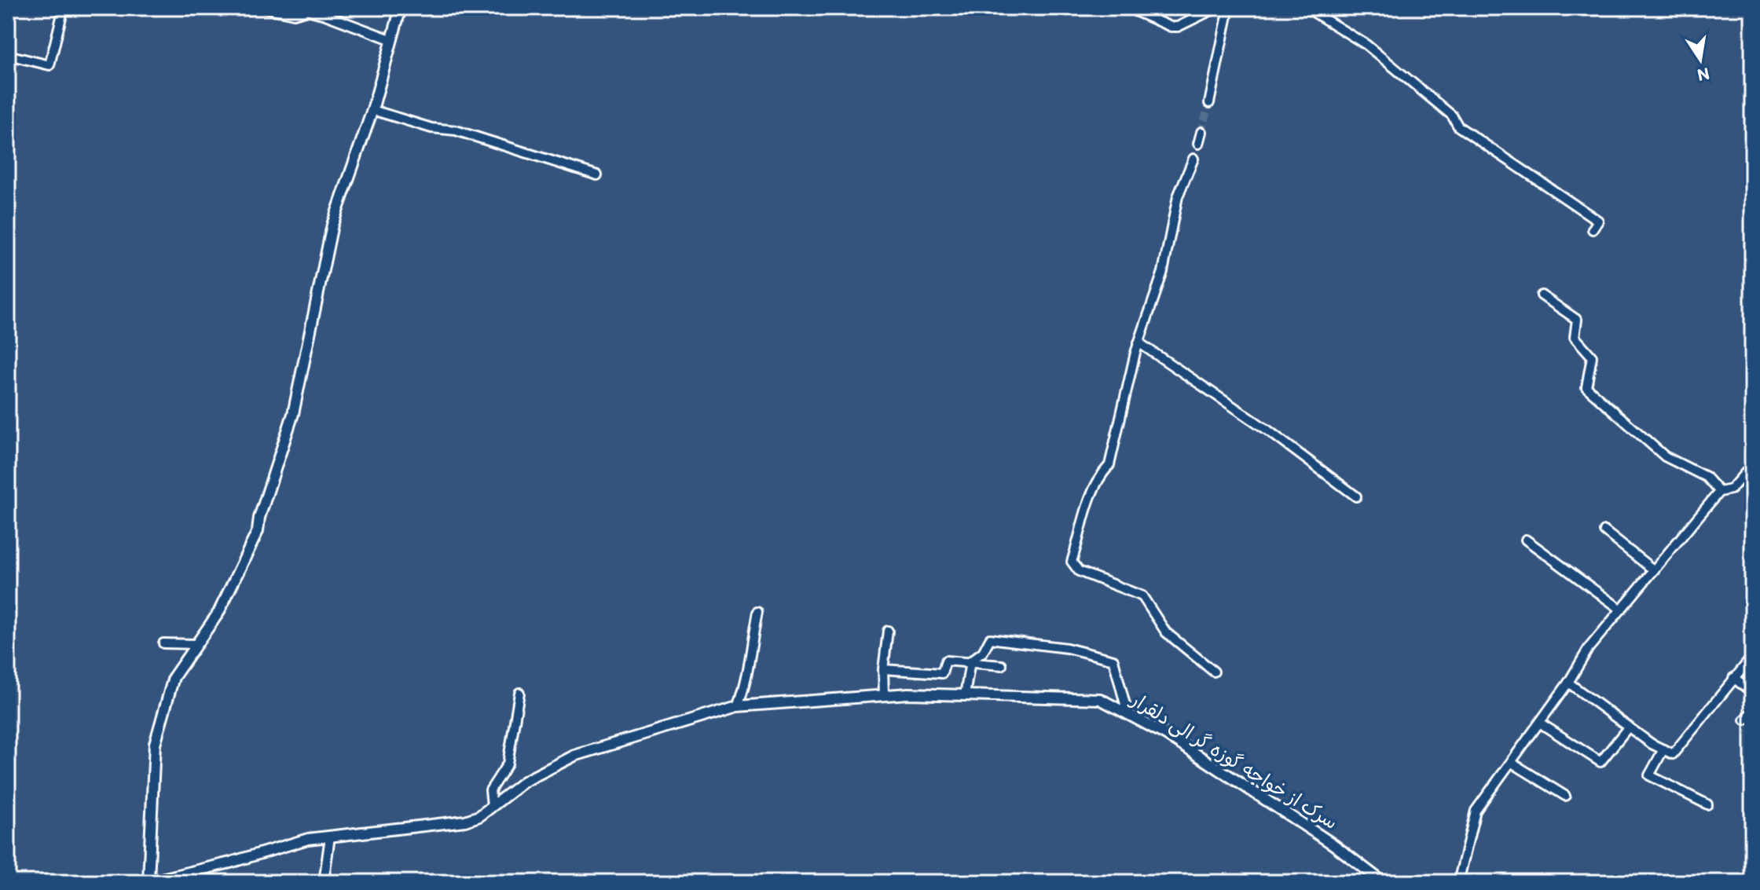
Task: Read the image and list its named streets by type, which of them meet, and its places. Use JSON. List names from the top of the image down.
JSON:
{
  "streets": {
    "street": ["سرک از خواجه گوزه گر الی دلقرار"]
  },
  "north": "bottom"
}
